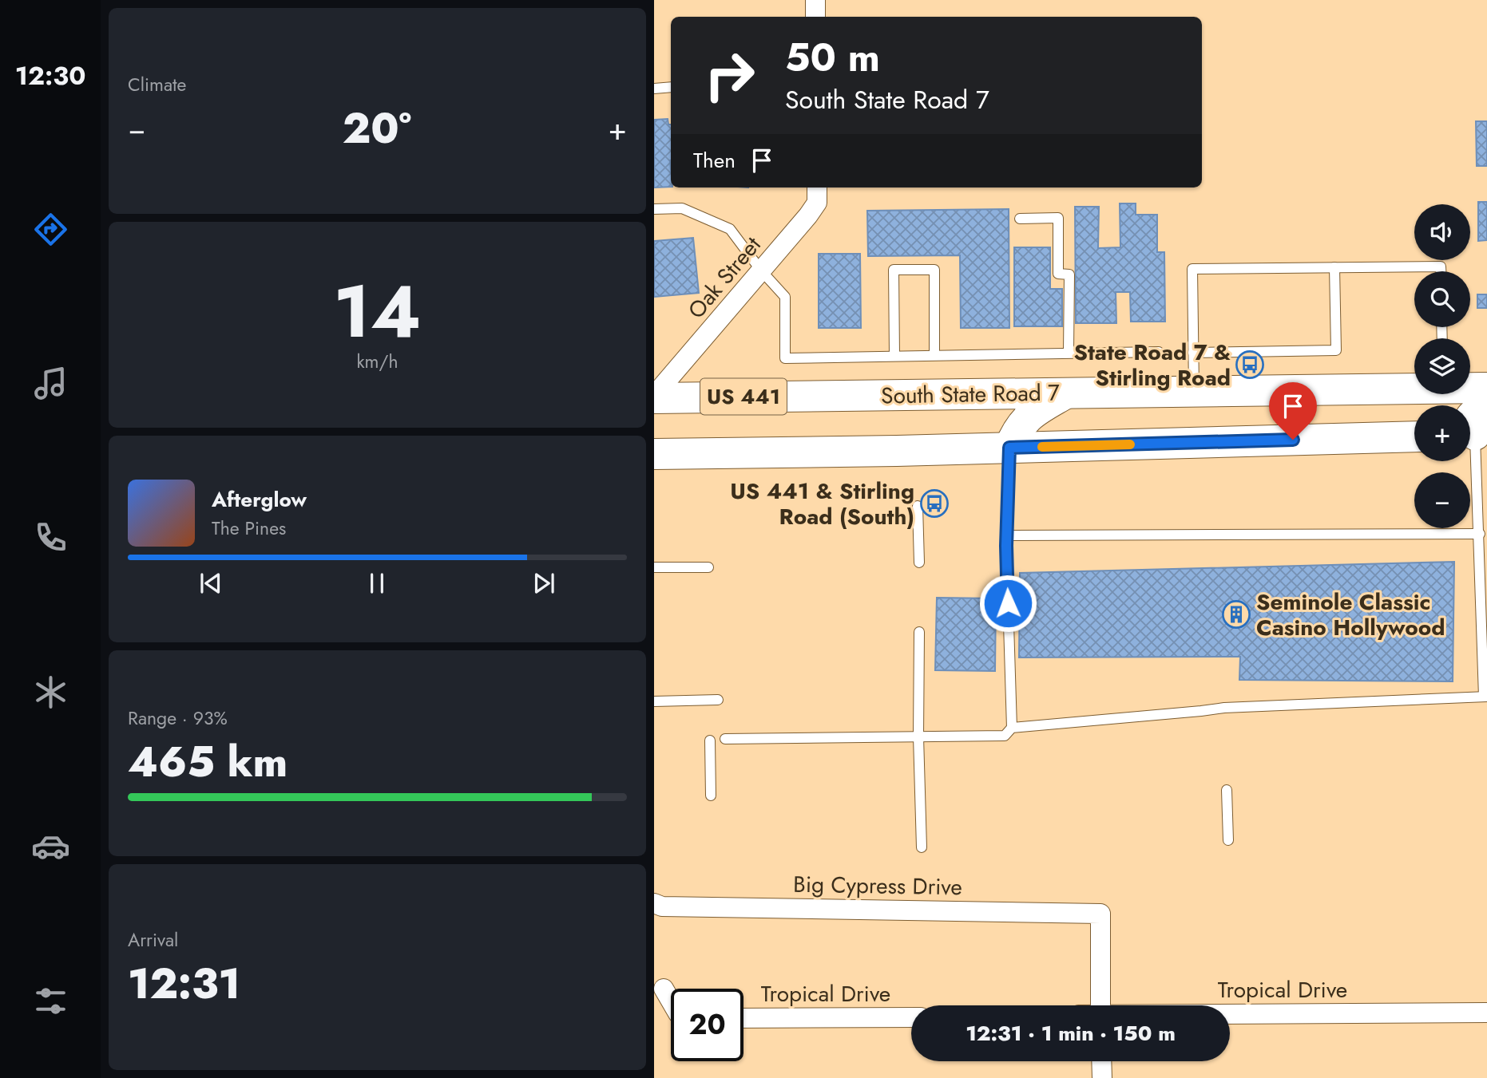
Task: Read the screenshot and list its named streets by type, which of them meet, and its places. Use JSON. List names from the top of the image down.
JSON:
{
  "streets": {
    "main road": ["South State Road 7", "US 441"],
    "street": ["Oak Street", "Big Cypress Drive", "Tropical Drive"]
  },
  "crossings": [
    ["Oak Street", "South State Road 7"]
  ],
  "places": {
    "bus stop": ["State Road 7 & Stirling Road", "US 441 & Stirling Road (South)"],
    "building": ["Seminole Classic Casino Hollywood"]
  },
  "page": {
    "tabs": "12:30",
    "tile": [
      "Climate",
      ["14", "km/h"],
      ["Range · 93%", "465 km"],
      ["Arrival", "12:31"]
    ],
    "turn": ["50 m", "South State Road 7"],
    "heat": ["−", "20°", "+"],
    "then": "Then",
    "map_buttons": ["+", "−"],
    "song": ["Afterglow", "The Pines"],
    "limit": "20",
    "trip": "12:31 · 1 min · 150 m"
  }
}
